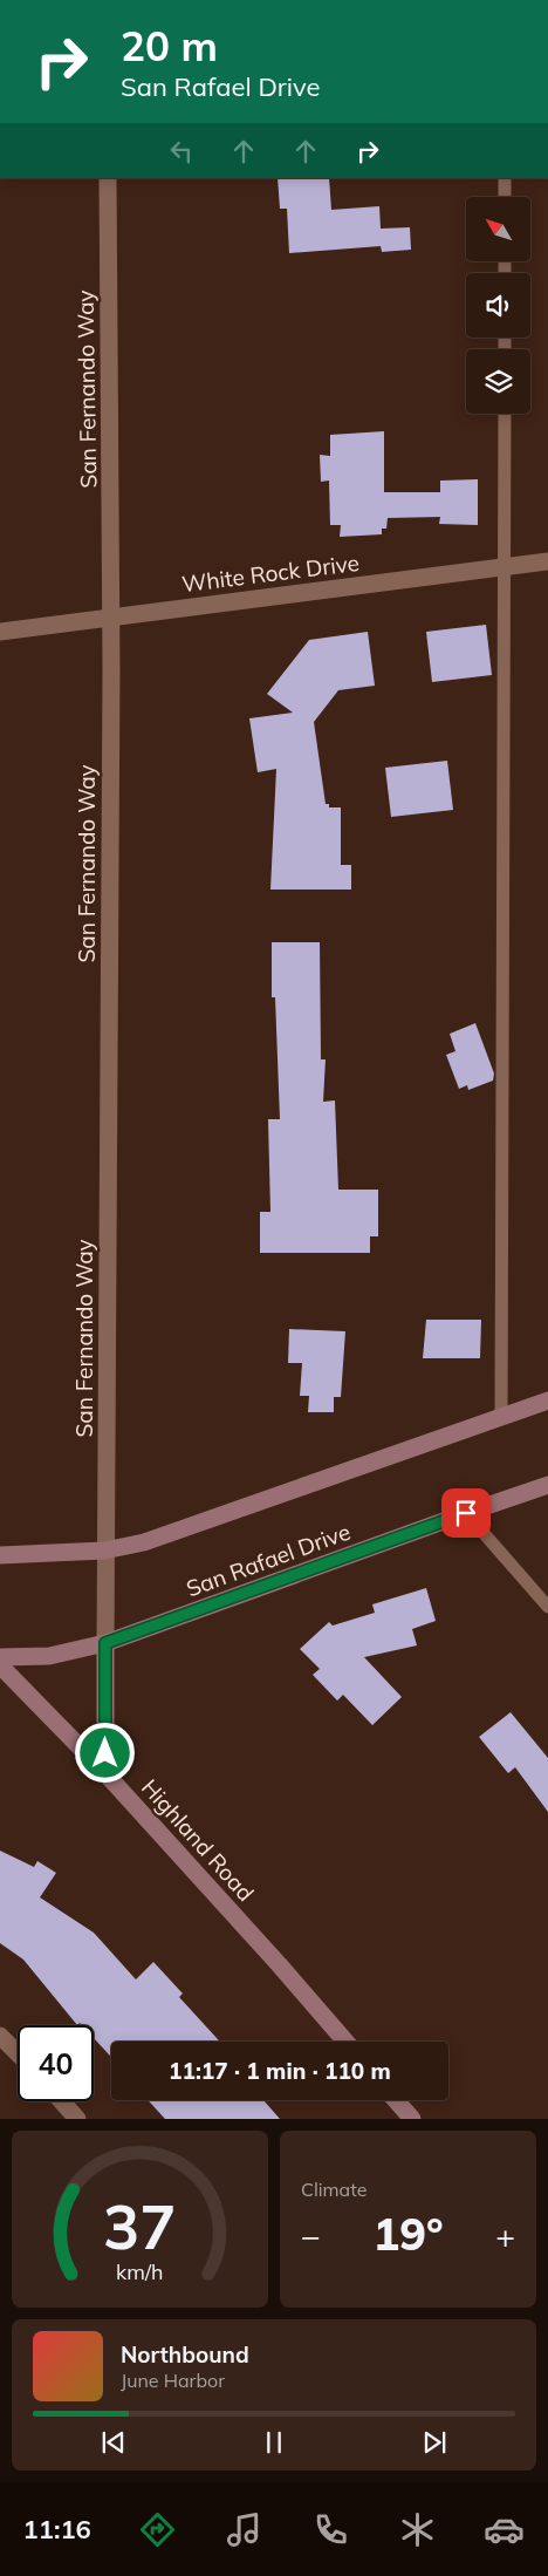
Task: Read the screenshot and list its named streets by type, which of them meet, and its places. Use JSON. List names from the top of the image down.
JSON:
{
  "streets": {
    "street": [
      "San Fernando Way",
      "White Rock Drive",
      "San Rafael Drive",
      "Highland Road"
    ]
  },
  "crossings": [
    ["San Fernando Way", "White Rock Drive"]
  ],
  "north": "top left",
  "page": {
    "turn": ["20 m", "San Rafael Drive"],
    "limit": "40",
    "trip": "11:17 · 1 min · 110 m",
    "tile": "Climate",
    "heat": ["−", "19°", "+"],
    "song": ["Northbound", "June Harbor"],
    "tabs": "11:16",
    "gauge": ["37", "km/h"]
  }
}
